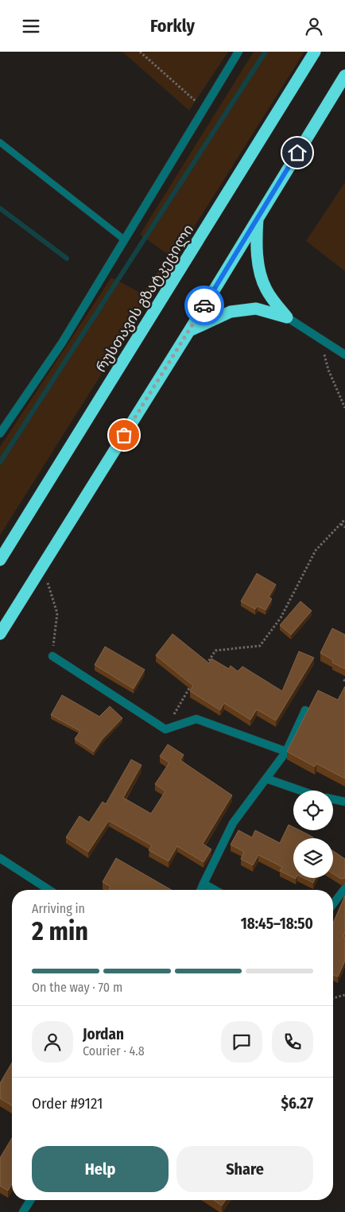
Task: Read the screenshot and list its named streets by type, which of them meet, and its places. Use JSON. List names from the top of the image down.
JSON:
{
  "streets": {
    "highway": ["რუსთავის გზატკეცილი"]
  },
  "page": {
    "header": "Forkly",
    "heading": ["2 min", "Arriving in", "18:45–18:50"],
    "panel": [
      "Jordan",
      "Courier · 4.8",
      "Order #9121",
      "$6.27"
    ],
    "bar": "On the way · 70 m",
    "buttons": ["Help", "Share"]
  }
}
